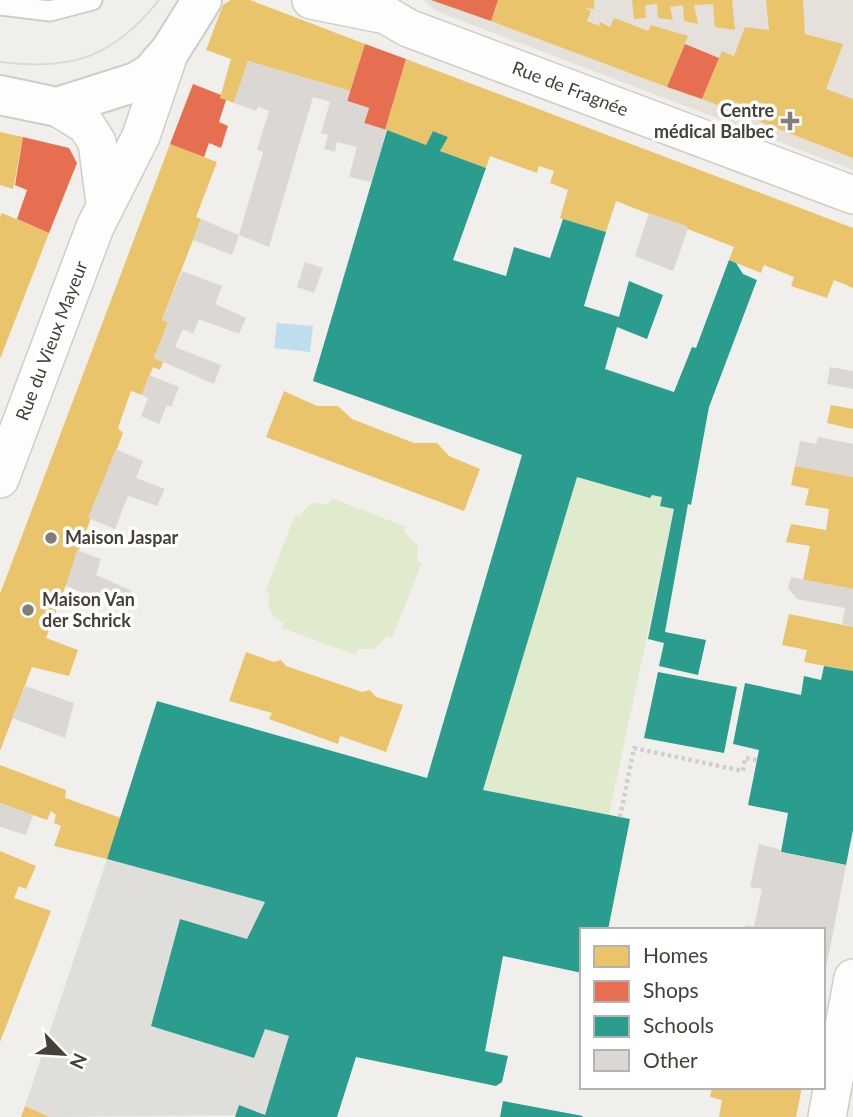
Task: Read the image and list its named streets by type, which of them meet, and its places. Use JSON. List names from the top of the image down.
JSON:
{
  "streets": {
    "street": ["Rue de Fragnée", "Rue du Vieux Mayeur"]
  },
  "places": {
    "health": ["Centre médical Balbec"],
    "other": ["Maison Jaspar", "Maison Van der Schrick"]
  },
  "legend": [
    "Homes",
    "Shops",
    "Schools",
    "Other"
  ],
  "north": "bottom right"
}
